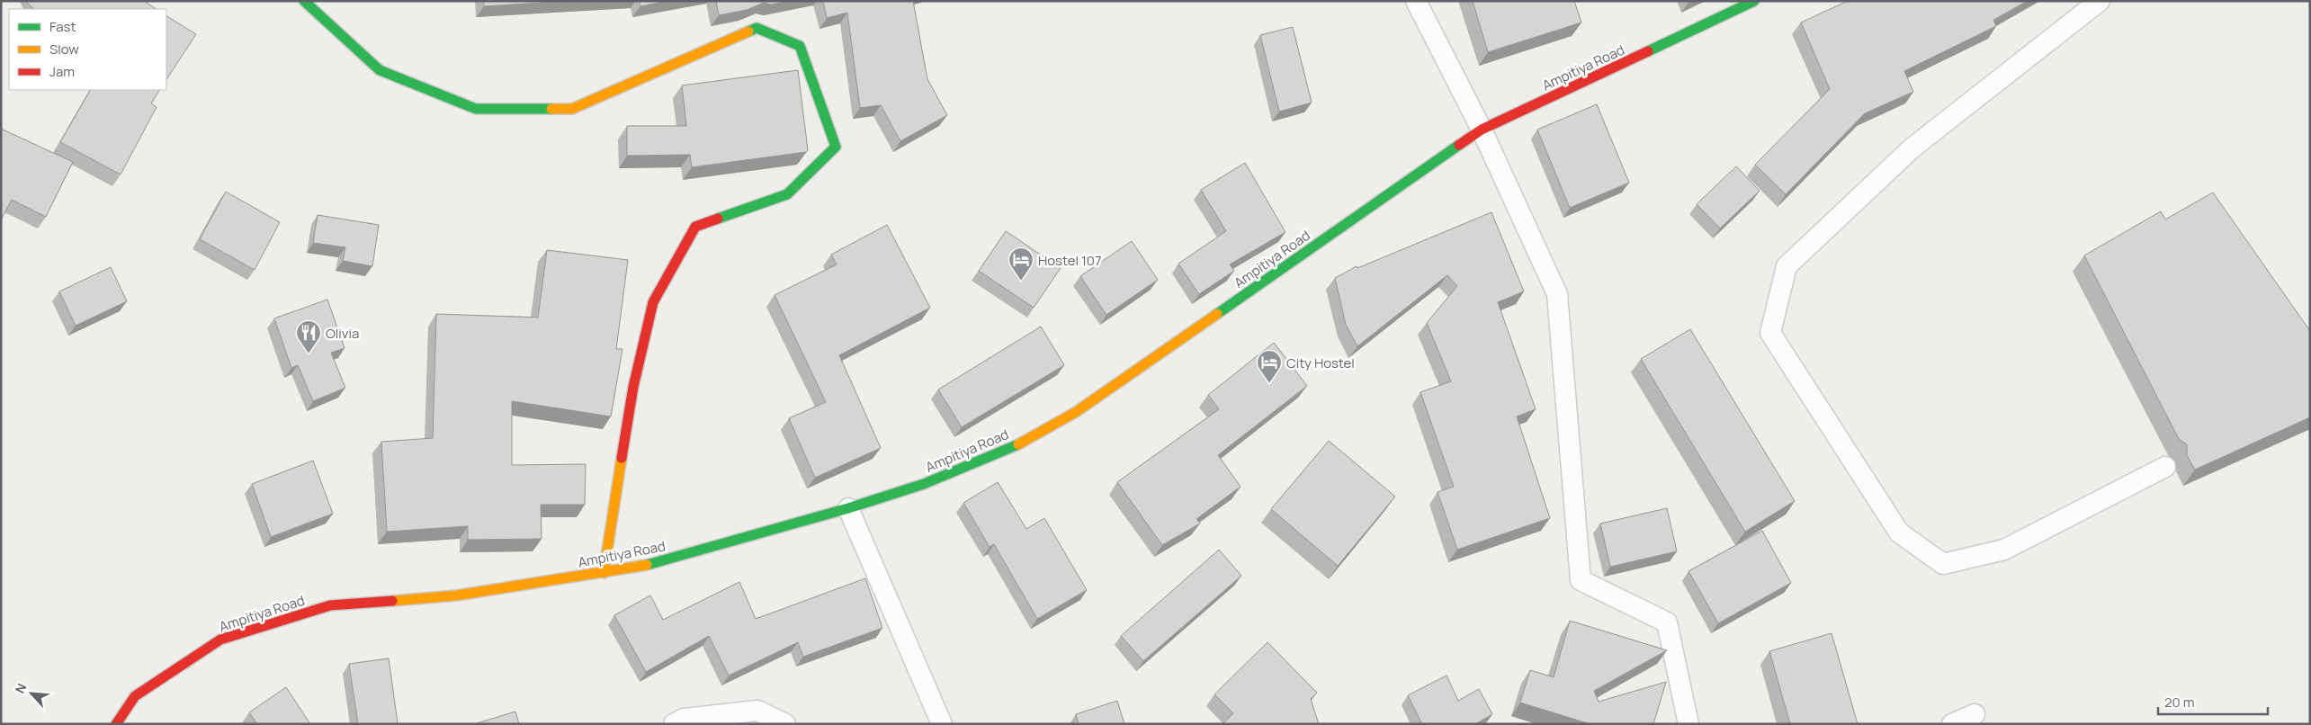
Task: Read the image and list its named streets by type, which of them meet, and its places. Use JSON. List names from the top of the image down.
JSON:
{
  "streets": {
    "main road": ["Ampitiya Road"]
  },
  "places": {
    "hotel": ["Hostel 107", "City Hostel"],
    "restaurant": ["Olivia"]
  },
  "legend": ["Fast", "Slow", "Jam"],
  "scale_bar": "20 m",
  "north": "top left"
}
